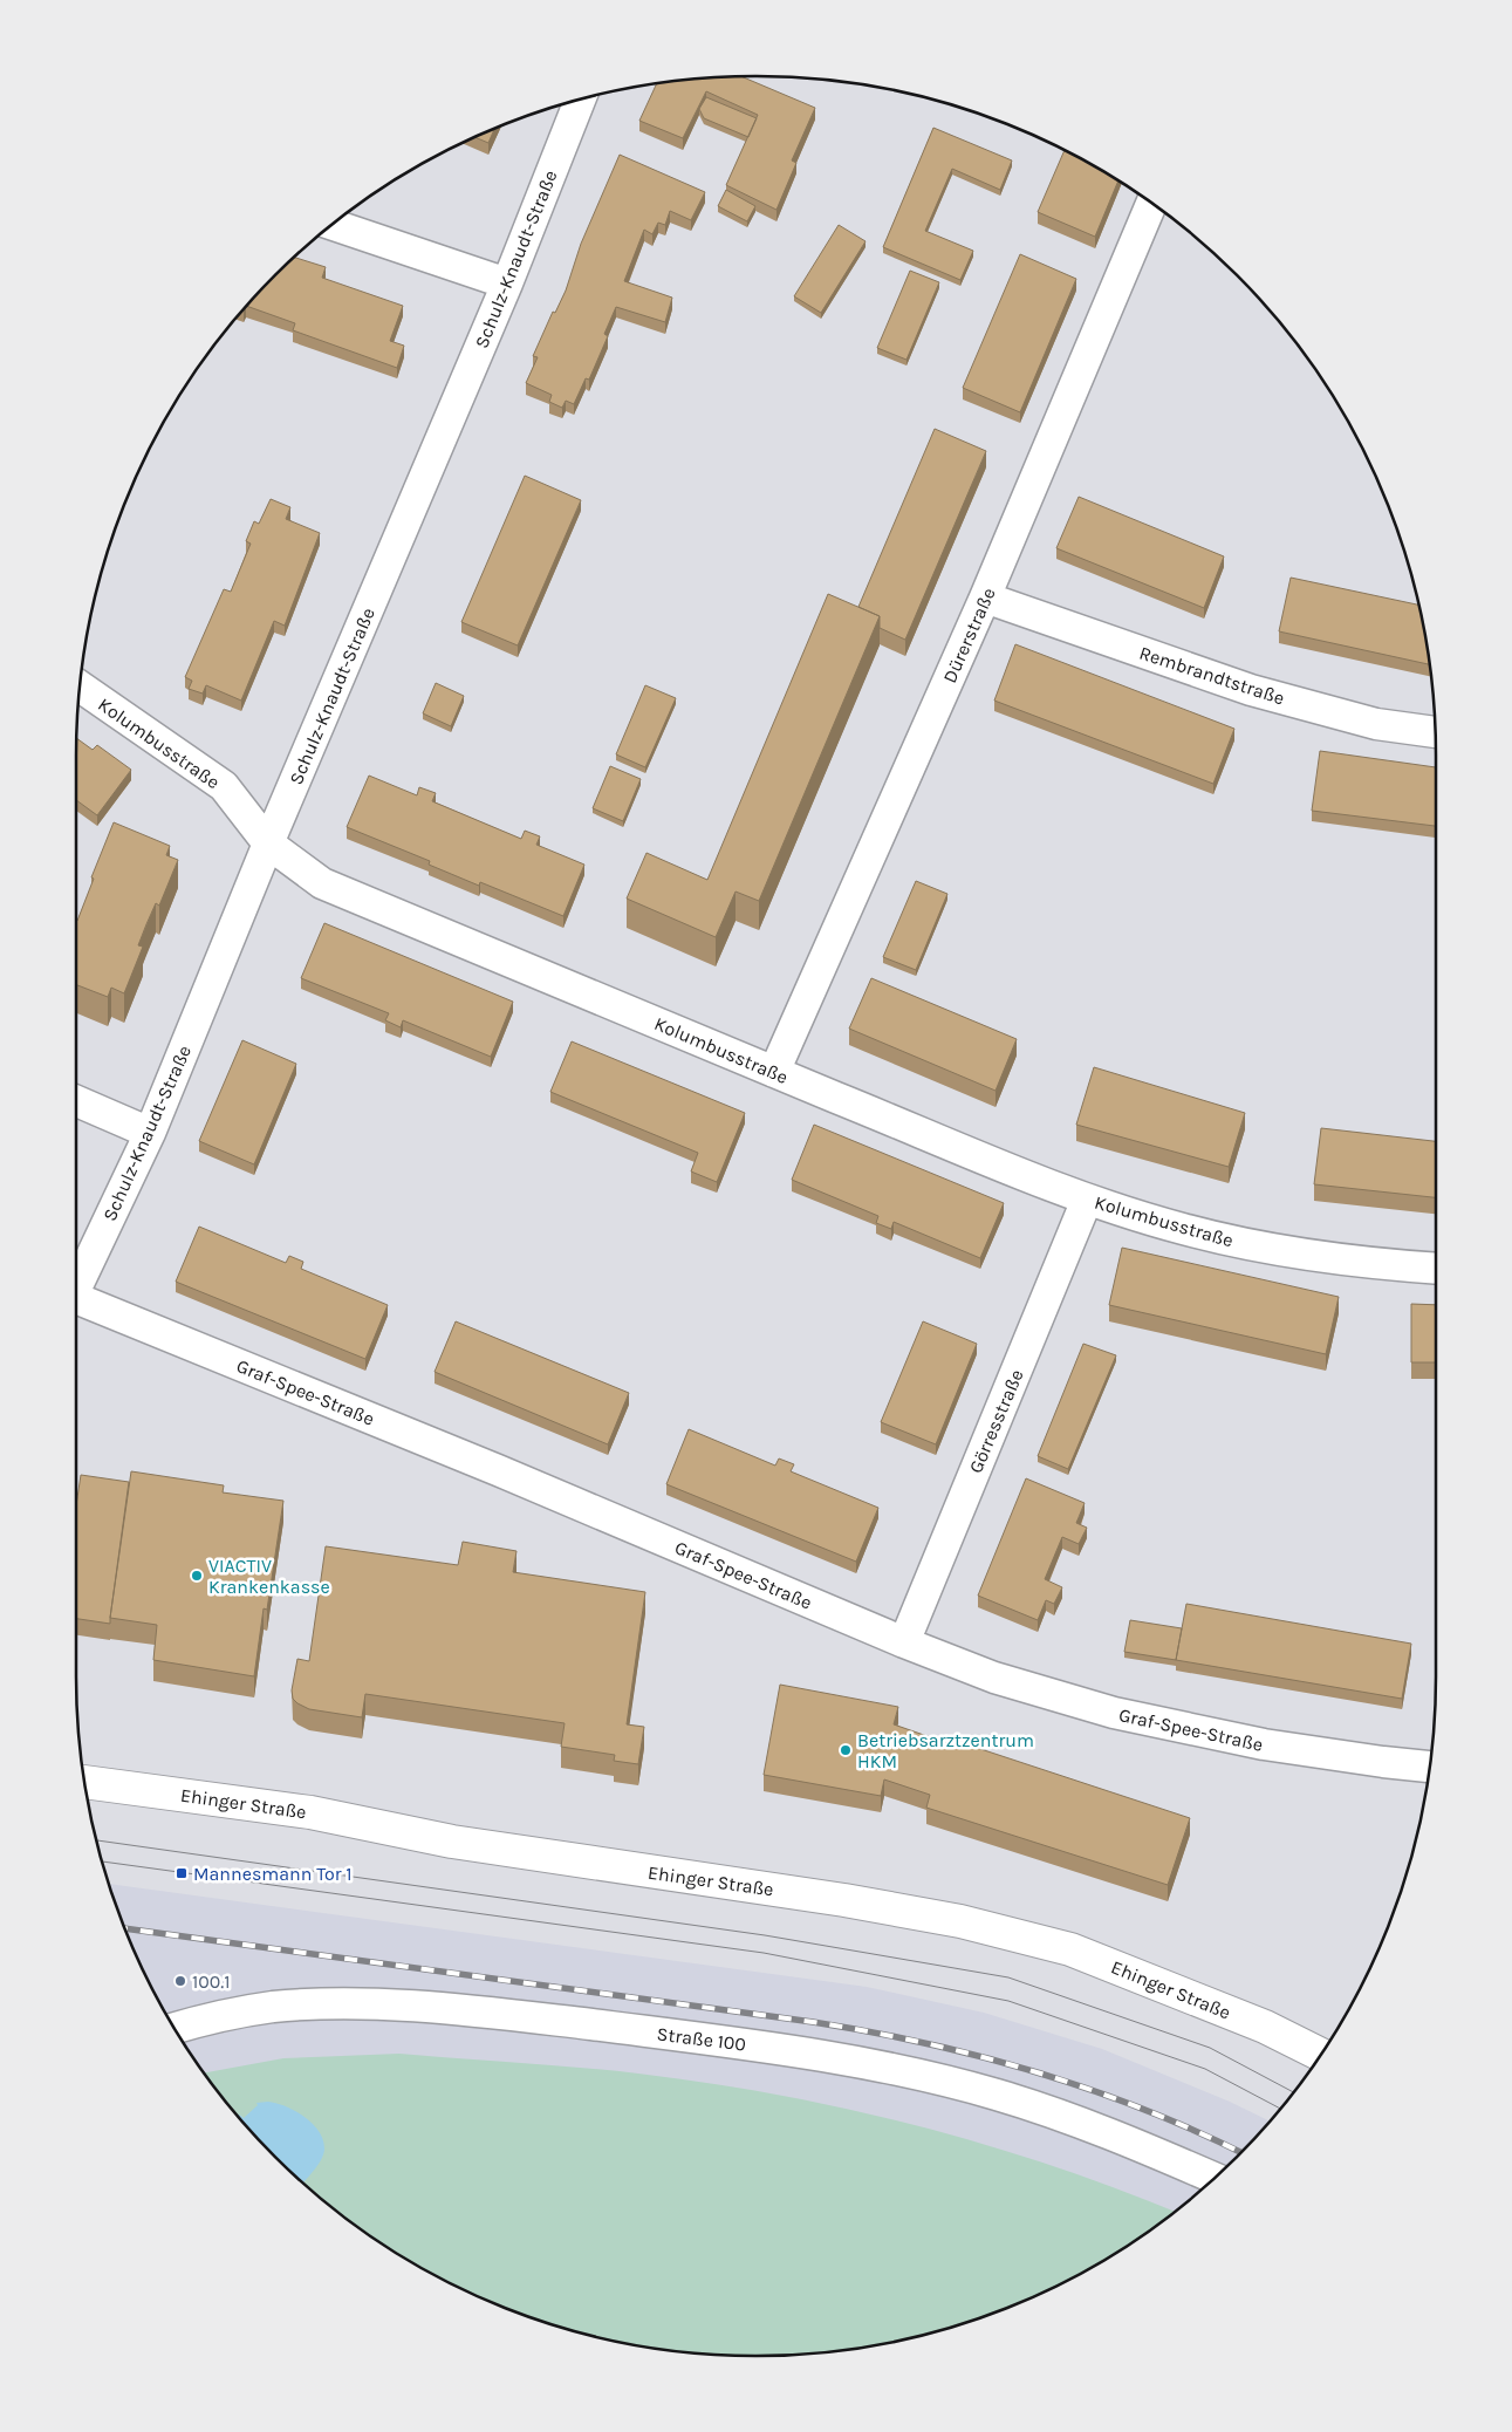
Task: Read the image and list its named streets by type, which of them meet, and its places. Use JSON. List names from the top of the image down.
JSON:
{
  "streets": {
    "street": [
      "Schulz-Knaudt-Straße",
      "Dürerstraße",
      "Rembrandtstraße",
      "Kolumbusstraße",
      "Graf-Spee-Straße",
      "Görresstraße",
      "Ehinger Straße",
      "Straße 100"
    ]
  },
  "crossings": [
    ["Schulz-Knaudt-Straße", "Kolumbusstraße"],
    ["Dürerstraße", "Rembrandtstraße"],
    ["Dürerstraße", "Kolumbusstraße"],
    ["Kolumbusstraße", "Görresstraße"],
    ["Graf-Spee-Straße", "Görresstraße"]
  ],
  "places": {
    "other": ["VIACTIV Krankenkasse", "Betriebsarztzentrum HKM", "100.1"],
    "transit": ["Mannesmann Tor 1"]
  }
}
